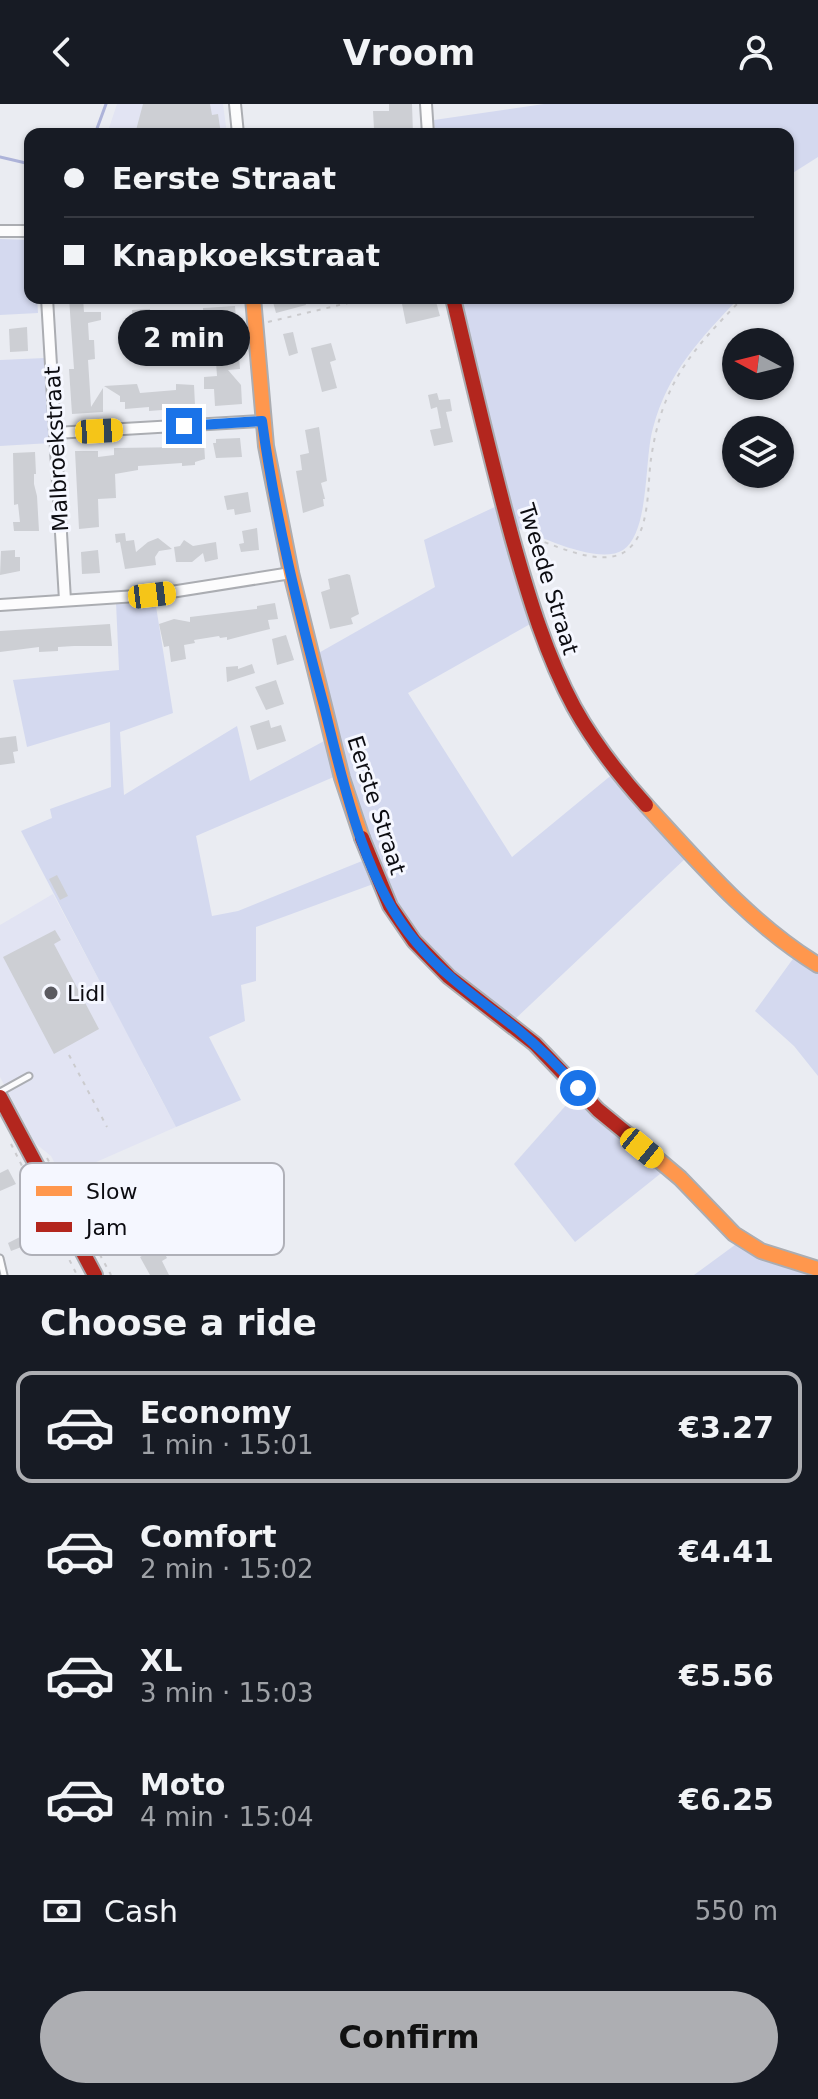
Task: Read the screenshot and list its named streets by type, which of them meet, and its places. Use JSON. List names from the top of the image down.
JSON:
{
  "streets": {
    "street": ["Malbroekstraat", "Tweede Straat", "Eerste Straat"]
  },
  "places": ["Lidl"],
  "legend": ["Slow", "Jam"],
  "north": "left",
  "page": {
    "header": "Vroom",
    "banner": ["Eerste Straat", "Knapkoekstraat"],
    "bubble": "2 min",
    "heading": "Choose a ride",
    "list": [
      {
        "name": "Economy",
        "note": "1 min · 15:01",
        "value": "€3.27"
      },
      {
        "name": "Comfort",
        "note": "2 min · 15:02",
        "value": "€4.41"
      },
      {
        "name": "XL",
        "note": "3 min · 15:03",
        "value": "€5.56"
      },
      {
        "name": "Moto",
        "note": "4 min · 15:04",
        "value": "€6.25"
      }
    ],
    "pay": ["Cash", "550 m"],
    "buttons": "Confirm"
  }
}
